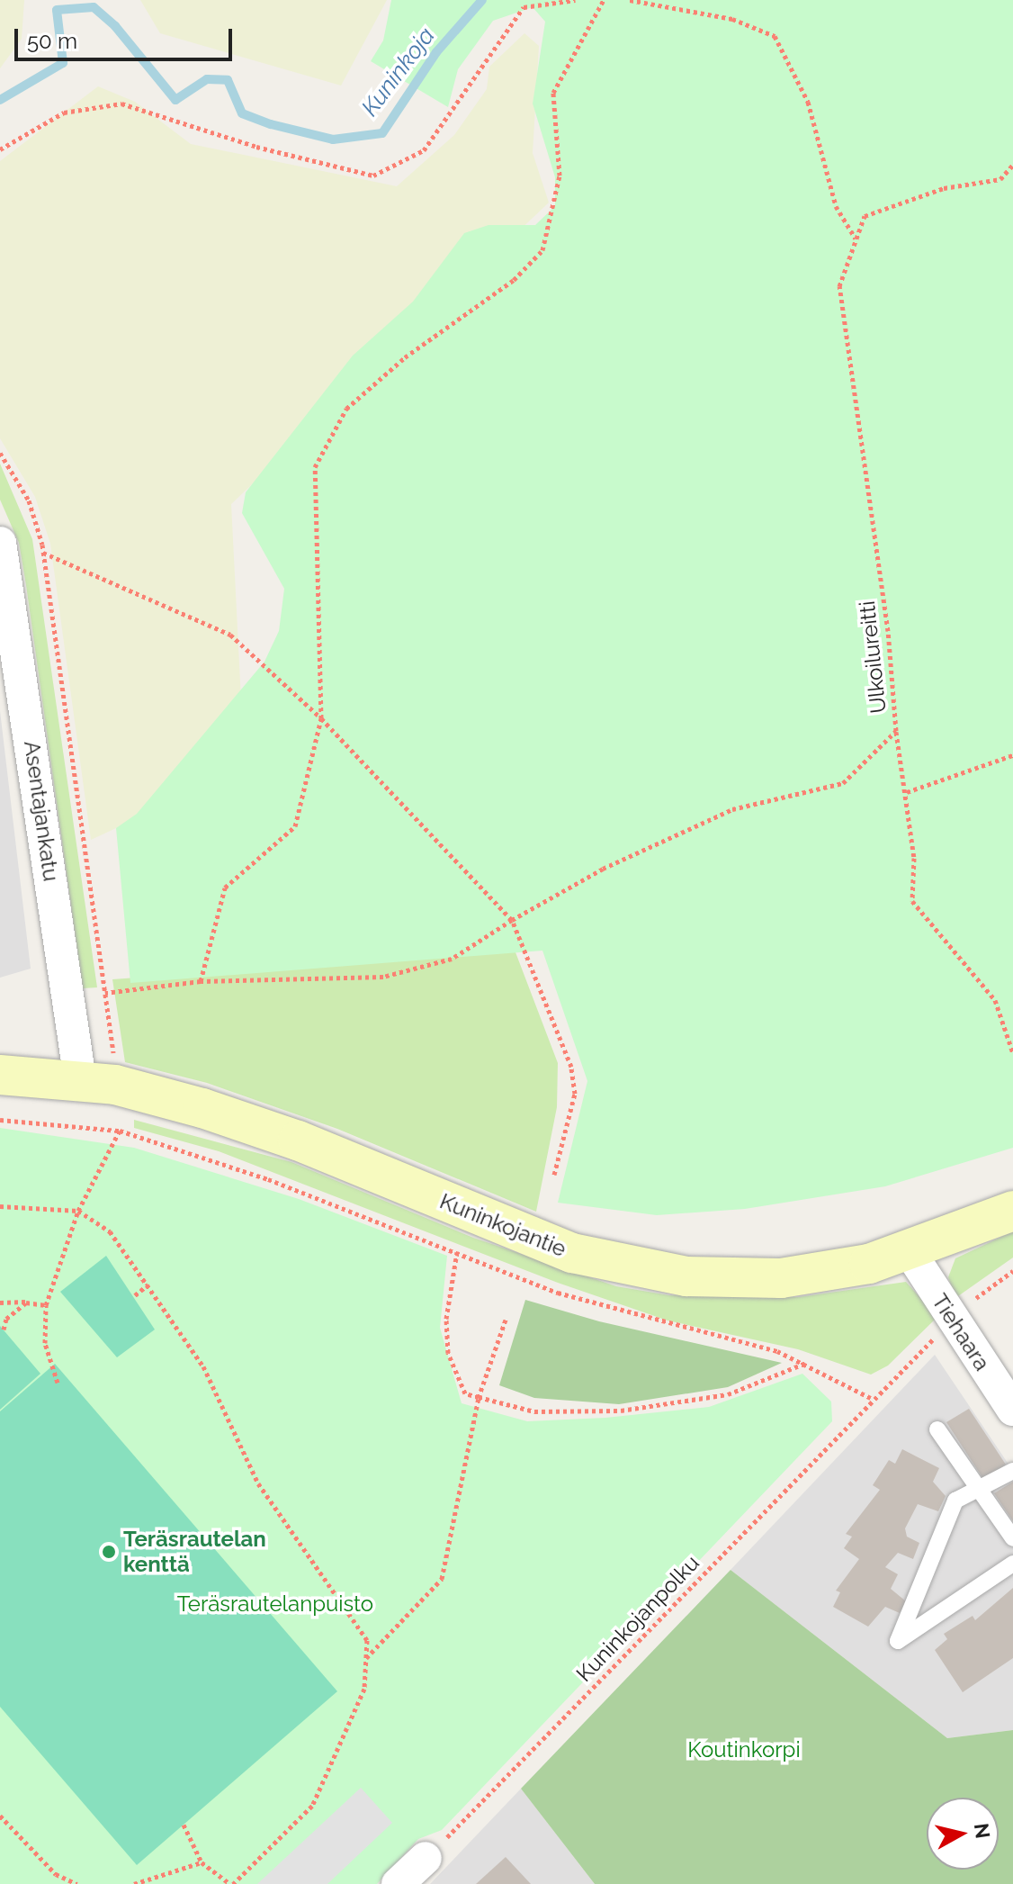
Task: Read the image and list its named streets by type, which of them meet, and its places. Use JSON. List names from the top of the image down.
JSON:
{
  "streets": {
    "main road": ["Kuninkojantie"],
    "street": ["Asentajankatu", "Tiehaara"],
    "path": ["Ulkoilureitti", "Kuninkojanpolku"]
  },
  "crossings": [
    ["Asentajankatu", "Kuninkojantie"],
    ["Kuninkojantie", "Tiehaara"]
  ],
  "water": ["Kuninkoja"],
  "parks": ["Teräsrautelanpuisto", "Koutinkorpi"],
  "places": ["Teräsrautelan kenttä"],
  "scale_bar": "50 m",
  "north": "right"
}
